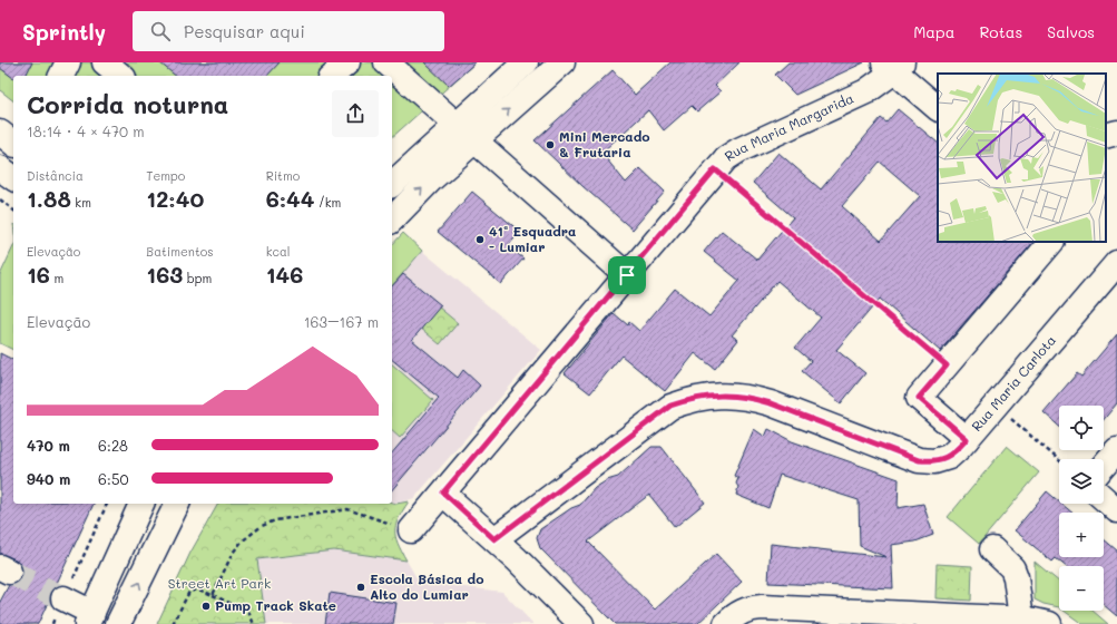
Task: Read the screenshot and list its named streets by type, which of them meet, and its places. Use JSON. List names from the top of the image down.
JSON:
{
  "streets": {
    "street": ["Rua Maria Margarida", "Rua Maria Carlota"]
  },
  "parks": ["Street Art Park"],
  "places": [
    "Mini Mercado & Frutaria",
    "41ª Esquadra - Lumiar",
    "Escola Básica do Alto do Lumiar",
    "Pump Track Skate"
  ],
  "page": {
    "header": "Sprintly",
    "search": "Pesquisar aqui",
    "nav": ["Mapa", "Rotas", "Salvos"],
    "heading": ["Corrida noturna", "18:14 · 4 × 470 m"],
    "stats": [
      ["Distância", "1.88 km"],
      ["Tempo", "12:40"],
      ["Ritmo", "6:44 /km"],
      ["Elevação", "16 m"],
      ["Batimentos", "163 bpm"],
      ["kcal", "146"]
    ],
    "chart": ["Elevação", "163–167 m"],
    "map_buttons": ["+", "−"],
    "list": [
      {
        "name": "470 m",
        "note": "6:28"
      },
      {
        "name": "940 m",
        "note": "6:50"
      }
    ]
  }
}
